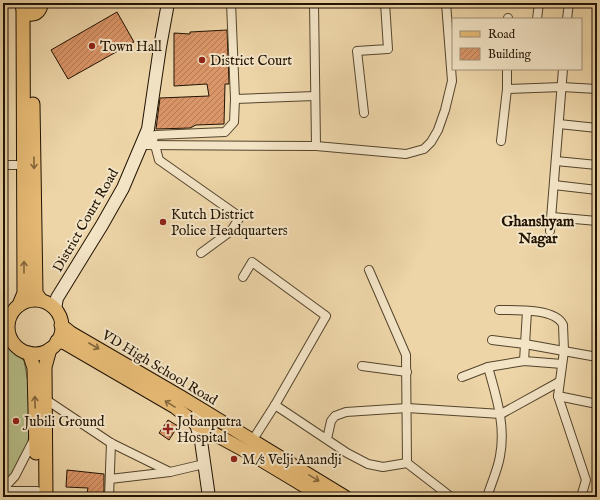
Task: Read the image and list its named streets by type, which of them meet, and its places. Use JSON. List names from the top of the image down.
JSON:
{
  "streets": {
    "main road": ["VD High School Road"],
    "street": ["District Court Road"]
  },
  "crossings": [
    ["District Court Road", "VD High School Road"]
  ],
  "districts": ["Ghanshyam Nagar"],
  "places": {
    "other": [
      "Town Hall",
      "District Court",
      "Kutch District Police Headquarters",
      "Jubili Ground",
      "M/s Velji Anandji"
    ],
    "health": ["Jobanputra Hospital"]
  },
  "legend": ["Road", "Building"]
}
